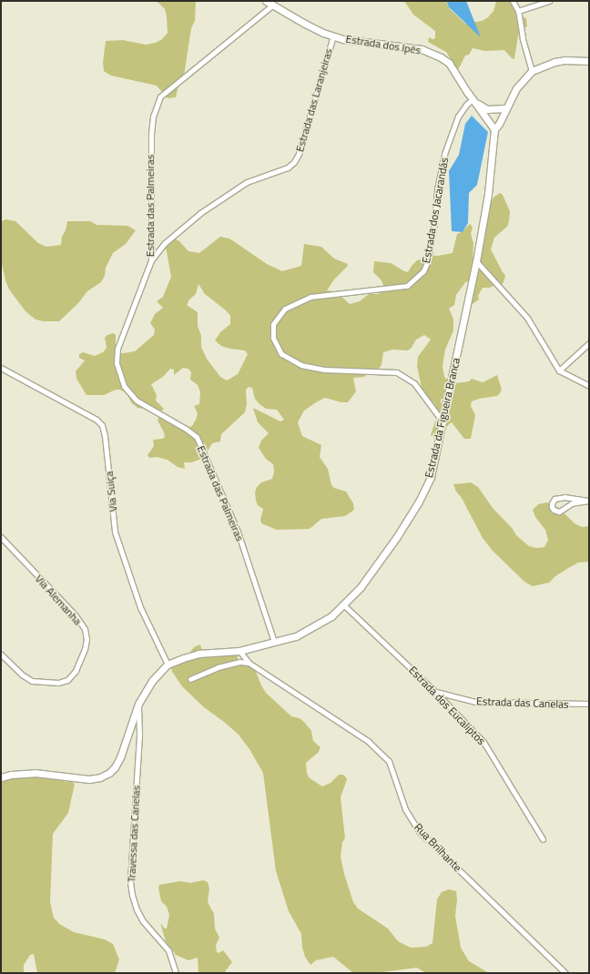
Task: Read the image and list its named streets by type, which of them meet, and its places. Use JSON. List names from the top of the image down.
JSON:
{
  "streets": {
    "main road": ["Estrada dos Ipês", "Estrada da Figueira Branca"],
    "street": [
      "Estrada das Laranjeiras",
      "Estrada das Palmeiras",
      "Estrada dos Jacarandás",
      "Via Suiça",
      "Via Alemanha",
      "Estrada das Canelas",
      "Estrada dos Eucaliptos",
      "Travessa das Canelas",
      "Rua Brilhante"
    ]
  },
  "crossings": [
    ["Estrada dos Ipês", "Estrada das Laranjeiras"],
    ["Estrada dos Ipês", "Estrada das Palmeiras"],
    ["Estrada dos Ipês", "Estrada dos Jacarandás"],
    ["Estrada dos Ipês", "Estrada da Figueira Branca"],
    ["Estrada das Laranjeiras", "Estrada das Palmeiras"],
    ["Estrada das Palmeiras", "Estrada da Figueira Branca"],
    ["Estrada dos Jacarandás", "Estrada da Figueira Branca"],
    ["Estrada da Figueira Branca", "Via Suiça"],
    ["Estrada da Figueira Branca", "Estrada dos Eucaliptos"],
    ["Estrada da Figueira Branca", "Travessa das Canelas"],
    ["Estrada da Figueira Branca", "Rua Brilhante"],
    ["Estrada das Canelas", "Estrada dos Eucaliptos"]
  ]
}
